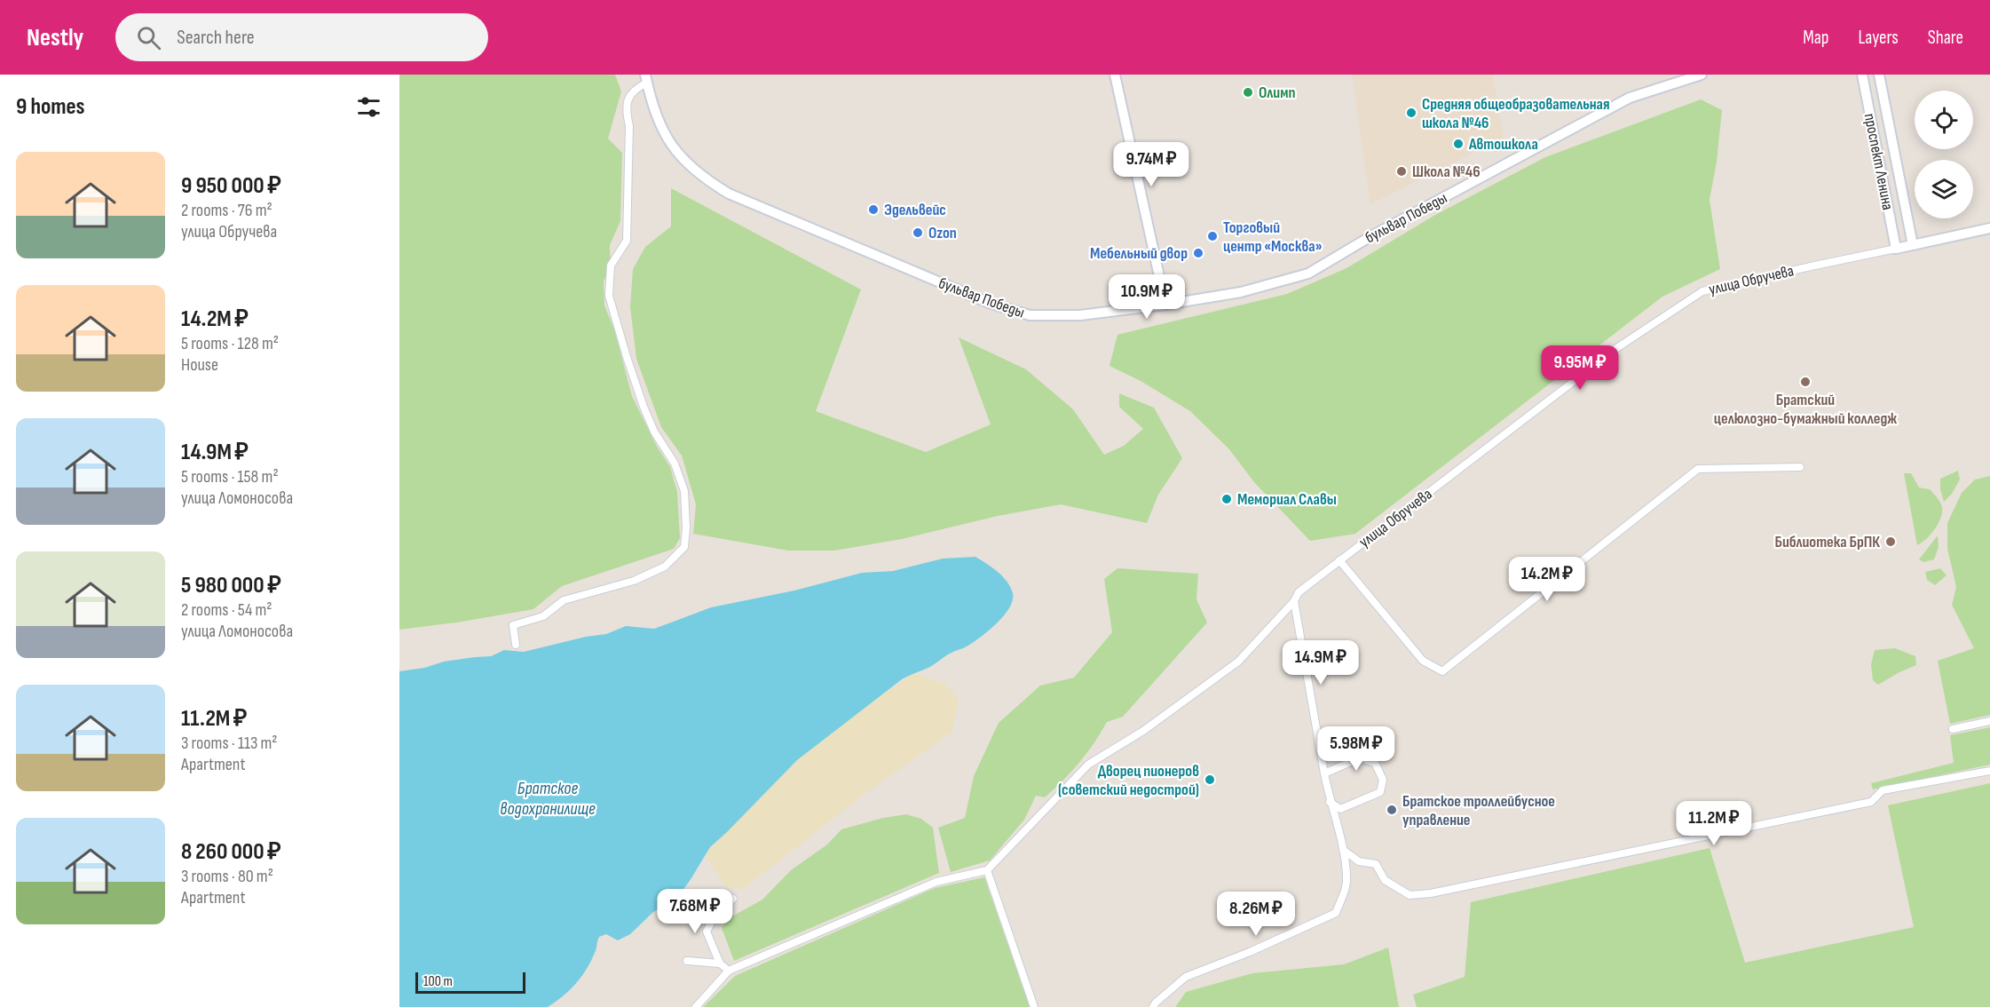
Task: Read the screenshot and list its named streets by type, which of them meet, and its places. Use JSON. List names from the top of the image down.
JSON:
{
  "streets": {
    "street": ["проспект Ленина", "бульвар Победы", "улица Обручева"]
  },
  "crossings": [
    ["проспект Ленина", "улица Обручева"]
  ],
  "water": ["Братское водохранилище"],
  "places": [
    "Олимп",
    "Средняя общеобразовательная школа №46",
    "Автошкола",
    "Школа №46",
    "Эдельвейс",
    "Ozon",
    "Торговый центр «Москва»",
    "Мебельный двор",
    "Братский целюлозно-бумажный колледж",
    "Мемориал Славы",
    "Библиотека БрПК",
    "Дворец пионеров (советский недострой)",
    "Братское троллейбусное управление"
  ],
  "scale_bar": "100 m",
  "page": {
    "header": "Nestly",
    "search": "Search here",
    "nav": ["Map", "Layers", "Share"],
    "heading": "9 homes",
    "list": [
      {
        "name": "9 950 000 ₽",
        "note": "2 rooms · 76 m² · улица Обручева"
      },
      {
        "name": "14.2M ₽",
        "note": "5 rooms · 128 m² · House"
      },
      {
        "name": "14.9M ₽",
        "note": "5 rooms · 158 m² · улица Ломоносова"
      },
      {
        "name": "5 980 000 ₽",
        "note": "2 rooms · 54 m² · улица Ломоносова"
      },
      {
        "name": "11.2M ₽",
        "note": "3 rooms · 113 m² · Apartment"
      },
      {
        "name": "8 260 000 ₽",
        "note": "3 rooms · 80 m² · Apartment"
      }
    ],
    "price": [
      "9.74M ₽",
      "10.9M ₽",
      "9.95M ₽",
      "14.2M ₽",
      "14.9M ₽",
      "5.98M ₽",
      "11.2M ₽",
      "7.68M ₽",
      "8.26M ₽"
    ],
    "scale": "100 m"
  }
}
